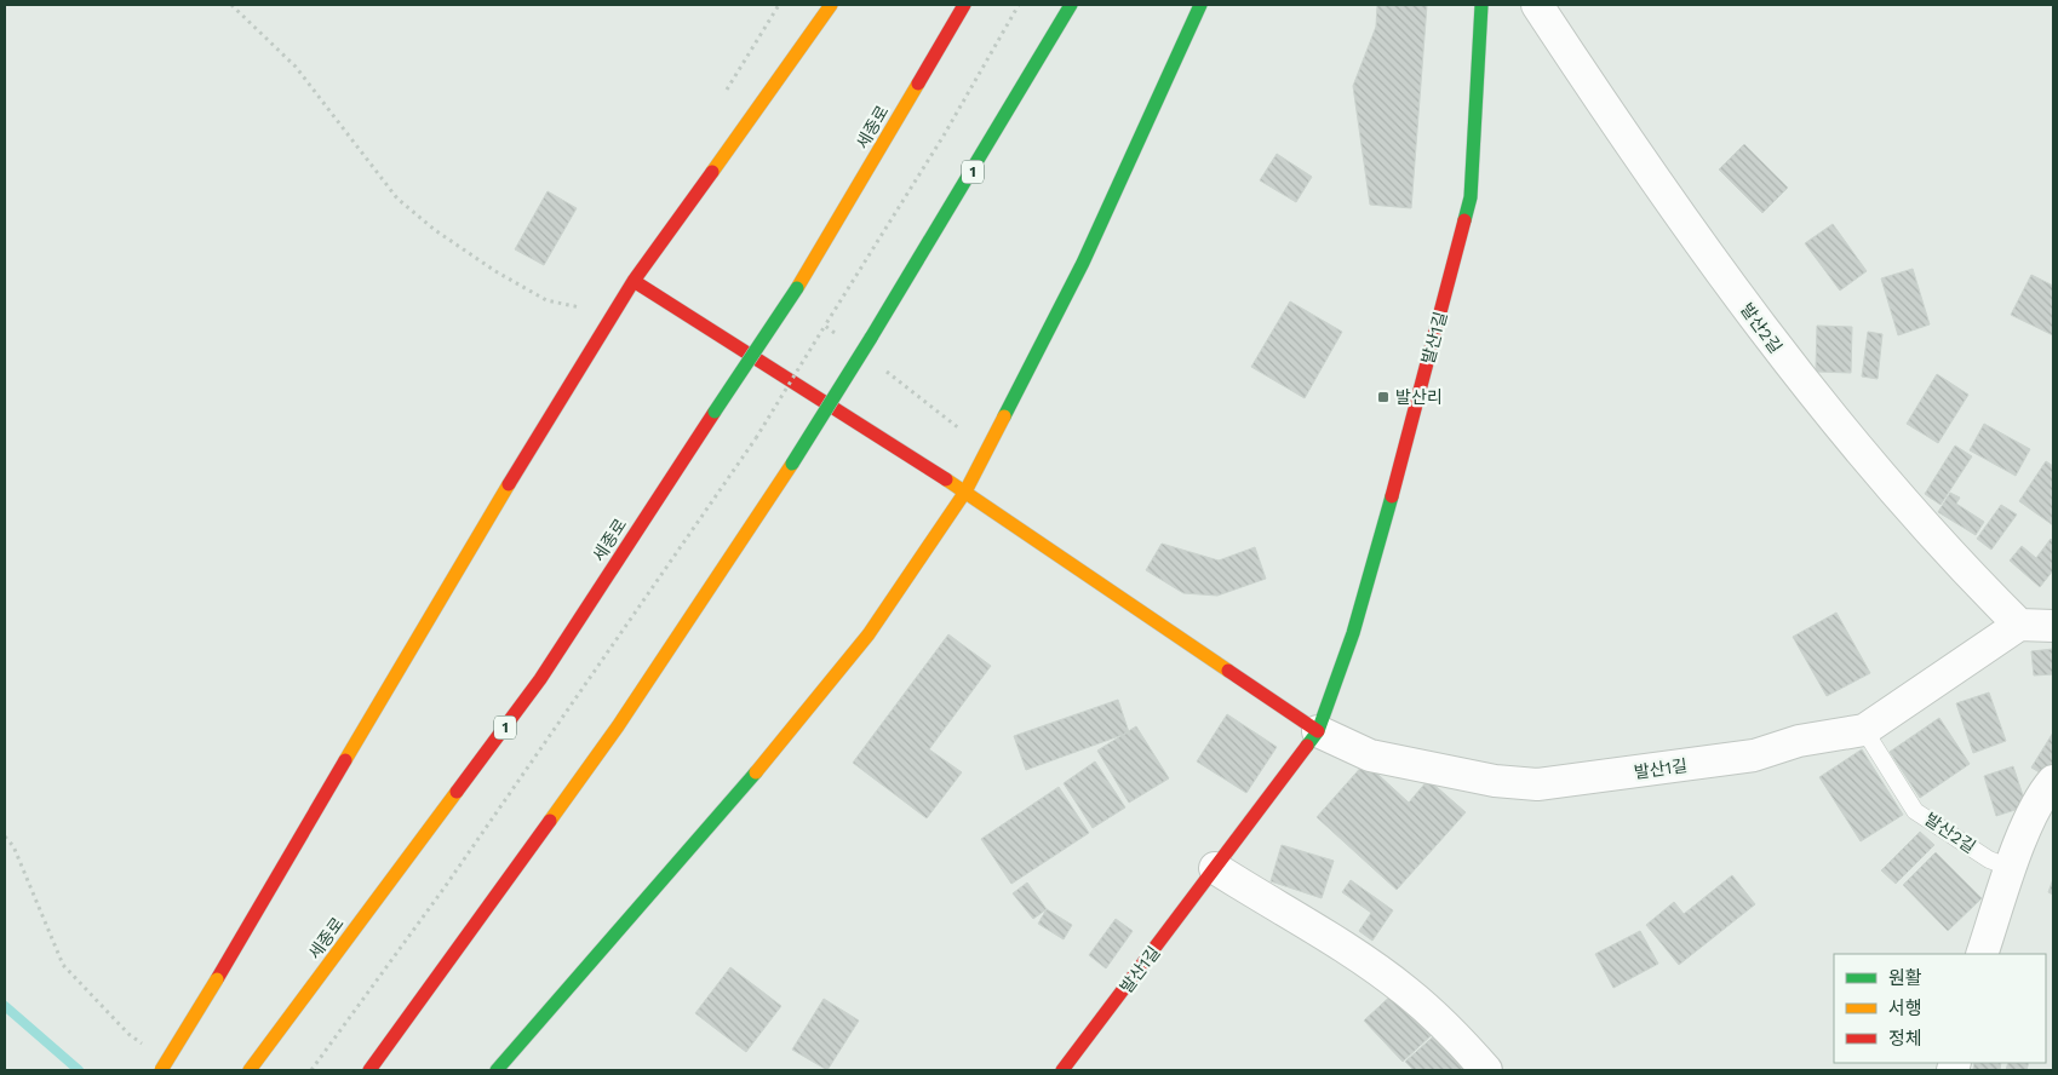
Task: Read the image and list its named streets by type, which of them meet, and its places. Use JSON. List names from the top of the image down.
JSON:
{
  "streets": {
    "main road": ["세종로", "1", "발산1길"],
    "street": ["발산2길"]
  },
  "crossings": [
    ["발산2길", "발산1길"]
  ],
  "places": {
    "transit": ["발산리"]
  },
  "legend": ["원활", "서행", "정체"]
}
